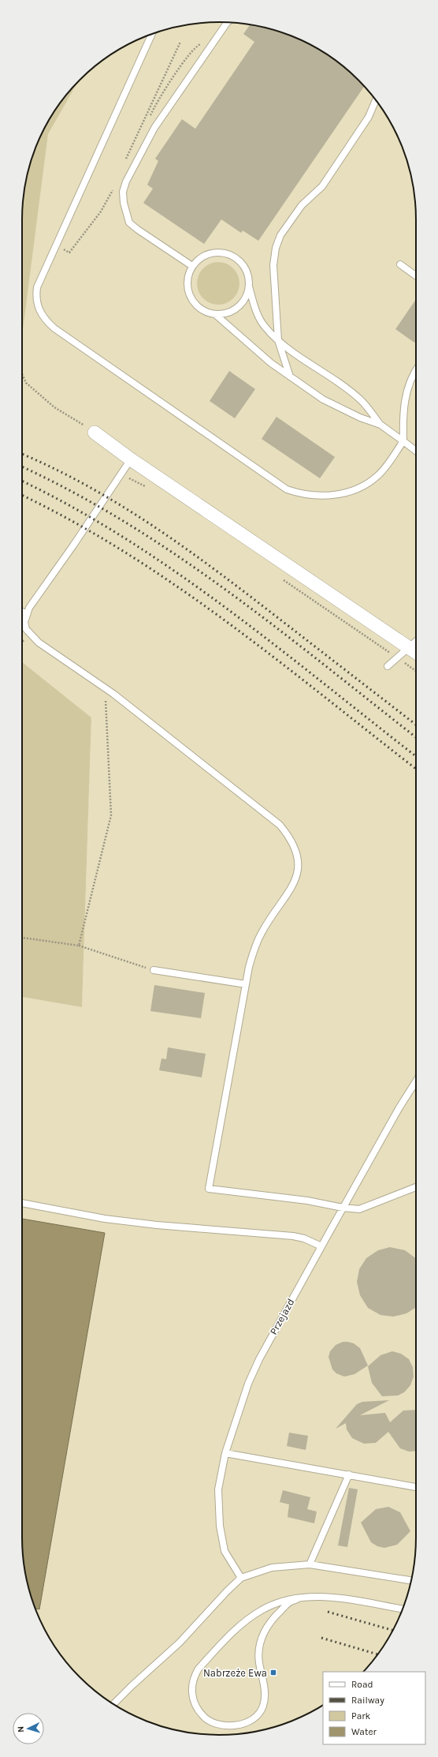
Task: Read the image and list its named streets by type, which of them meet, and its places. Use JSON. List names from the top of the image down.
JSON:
{
  "streets": {
    "lane": ["Przejazd"]
  },
  "places": {
    "transit": ["Nabrzeże Ewa"]
  },
  "legend": [
    "Road",
    "Railway",
    "Park",
    "Water"
  ],
  "north": "left"
}
